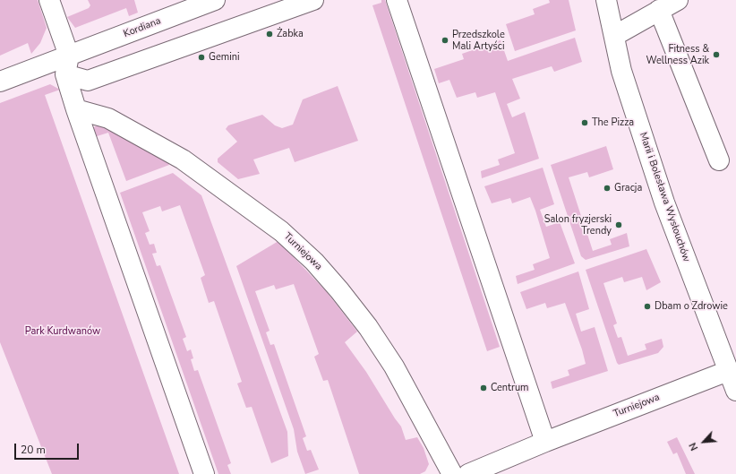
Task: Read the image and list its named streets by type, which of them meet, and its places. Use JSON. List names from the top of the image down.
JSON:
{
  "streets": {
    "street": ["Kordiana", "Marii i Bolesława Wysłouchów", "Turniejowa"]
  },
  "crossings": [
    ["Marii i Bolesława Wysłouchów", "Turniejowa"]
  ],
  "parks": ["Park Kurdwanów"],
  "places": [
    "Żabka",
    "Przedszkole Mali Artyści",
    "Fitness & Wellness Azik",
    "Gemini",
    "The Pizza",
    "Gracja",
    "Salon fryzjerski Trendy",
    "Dbam o Zdrowie",
    "Centrum"
  ],
  "scale_bar": "20 m",
  "north": "bottom left"
}
